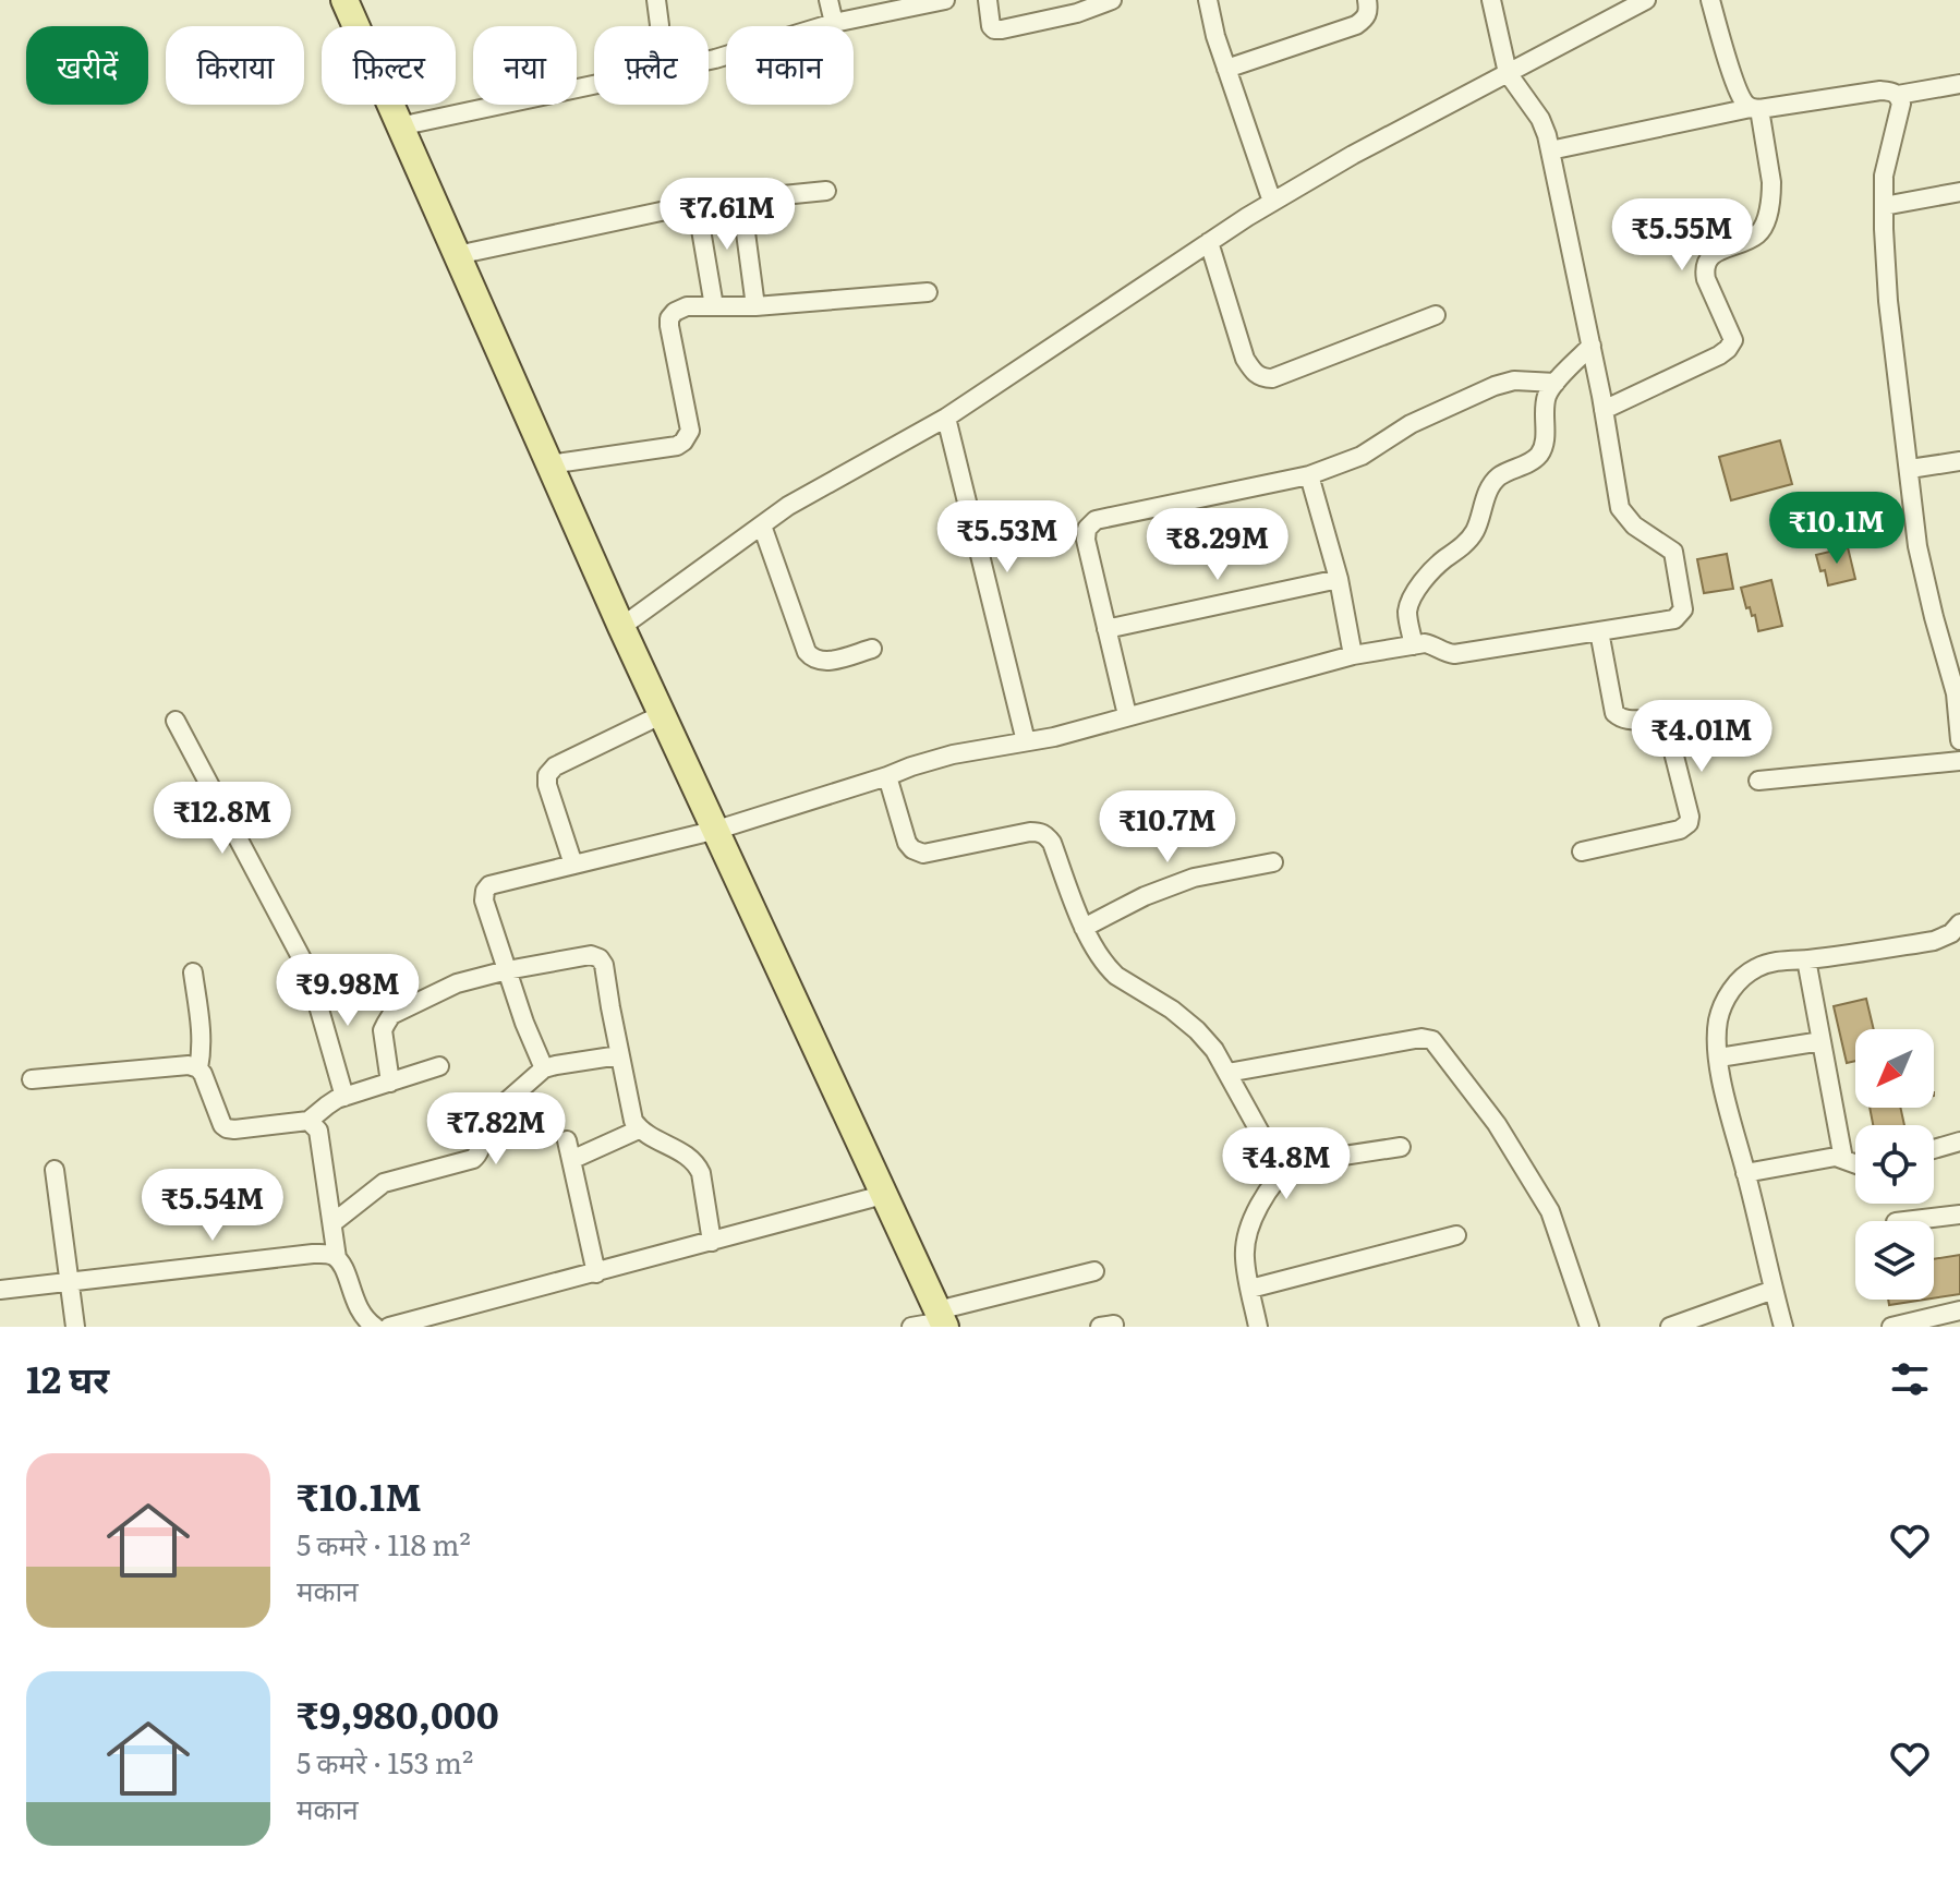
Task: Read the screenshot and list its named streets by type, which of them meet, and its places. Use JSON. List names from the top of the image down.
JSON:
{
  "north": "bottom left",
  "page": {
    "chip": [
      "खरीदें",
      "किराया",
      "फ़िल्टर",
      "नया",
      "फ़्लैट",
      "मकान"
    ],
    "price": [
      "₹7.61M",
      "₹5.55M",
      "₹10.1M",
      "₹5.53M",
      "₹8.29M",
      "₹4.01M",
      "₹12.8M",
      "₹10.7M",
      "₹9.98M",
      "₹7.82M",
      "₹4.8M",
      "₹5.54M"
    ],
    "heading": "12 घर",
    "list": [
      {
        "name": "₹10.1M",
        "note": "5 कमरे · 118 m² · मकान"
      },
      {
        "name": "₹9,980,000",
        "note": "5 कमरे · 153 m² · मकान"
      }
    ]
  }
}
